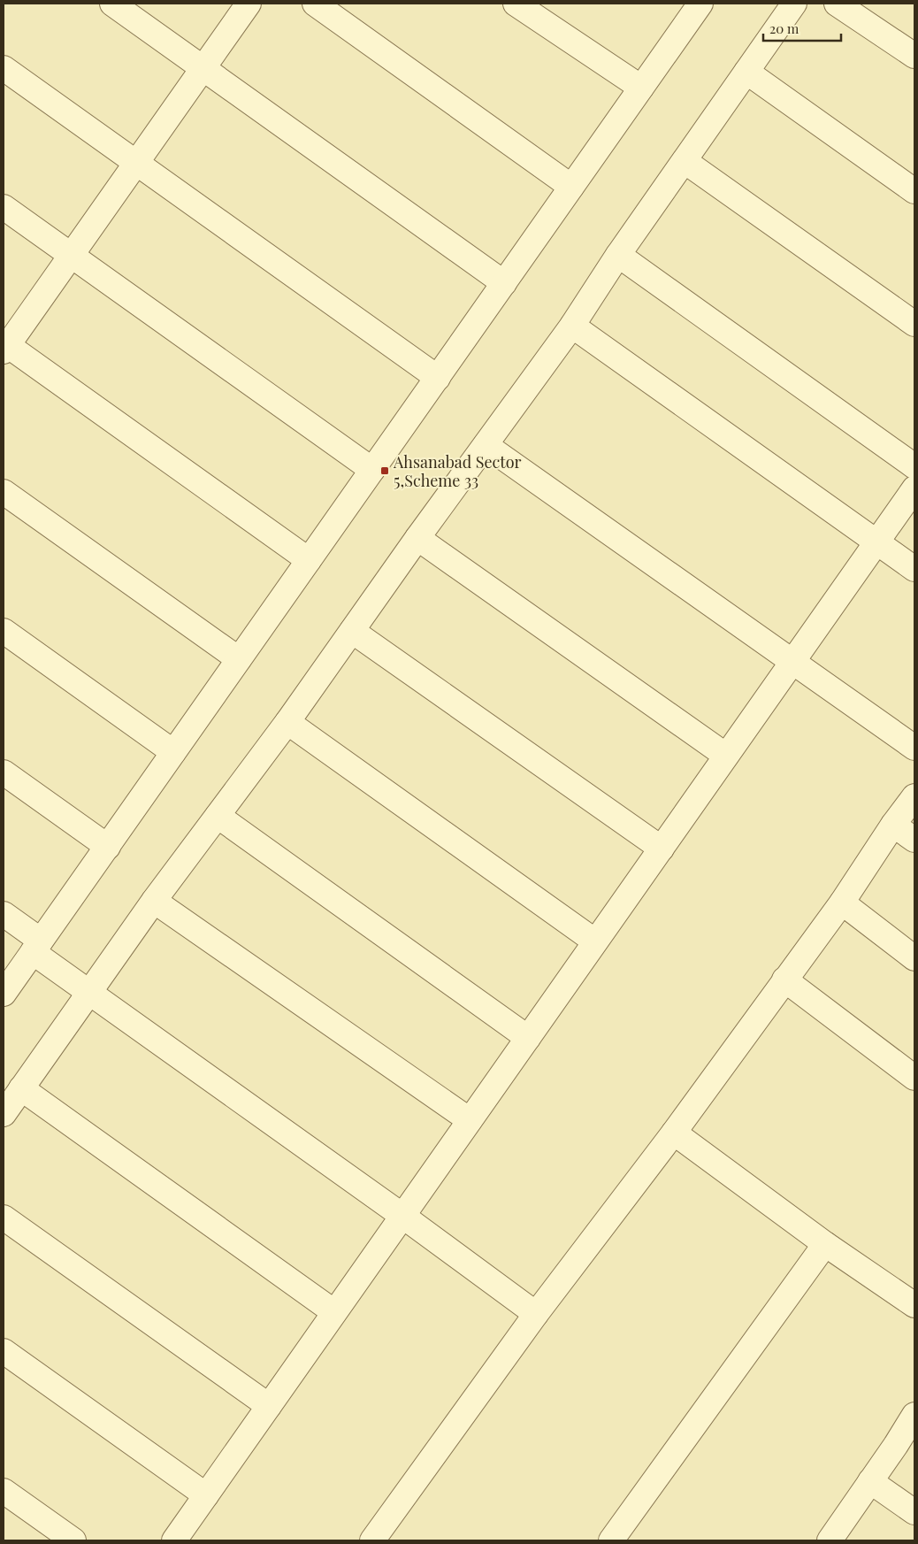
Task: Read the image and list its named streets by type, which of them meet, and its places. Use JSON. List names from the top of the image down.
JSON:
{
  "places": {
    "transit": ["Ahsanabad Sector 5,Scheme 33"]
  },
  "scale_bar": "20 m"
}
